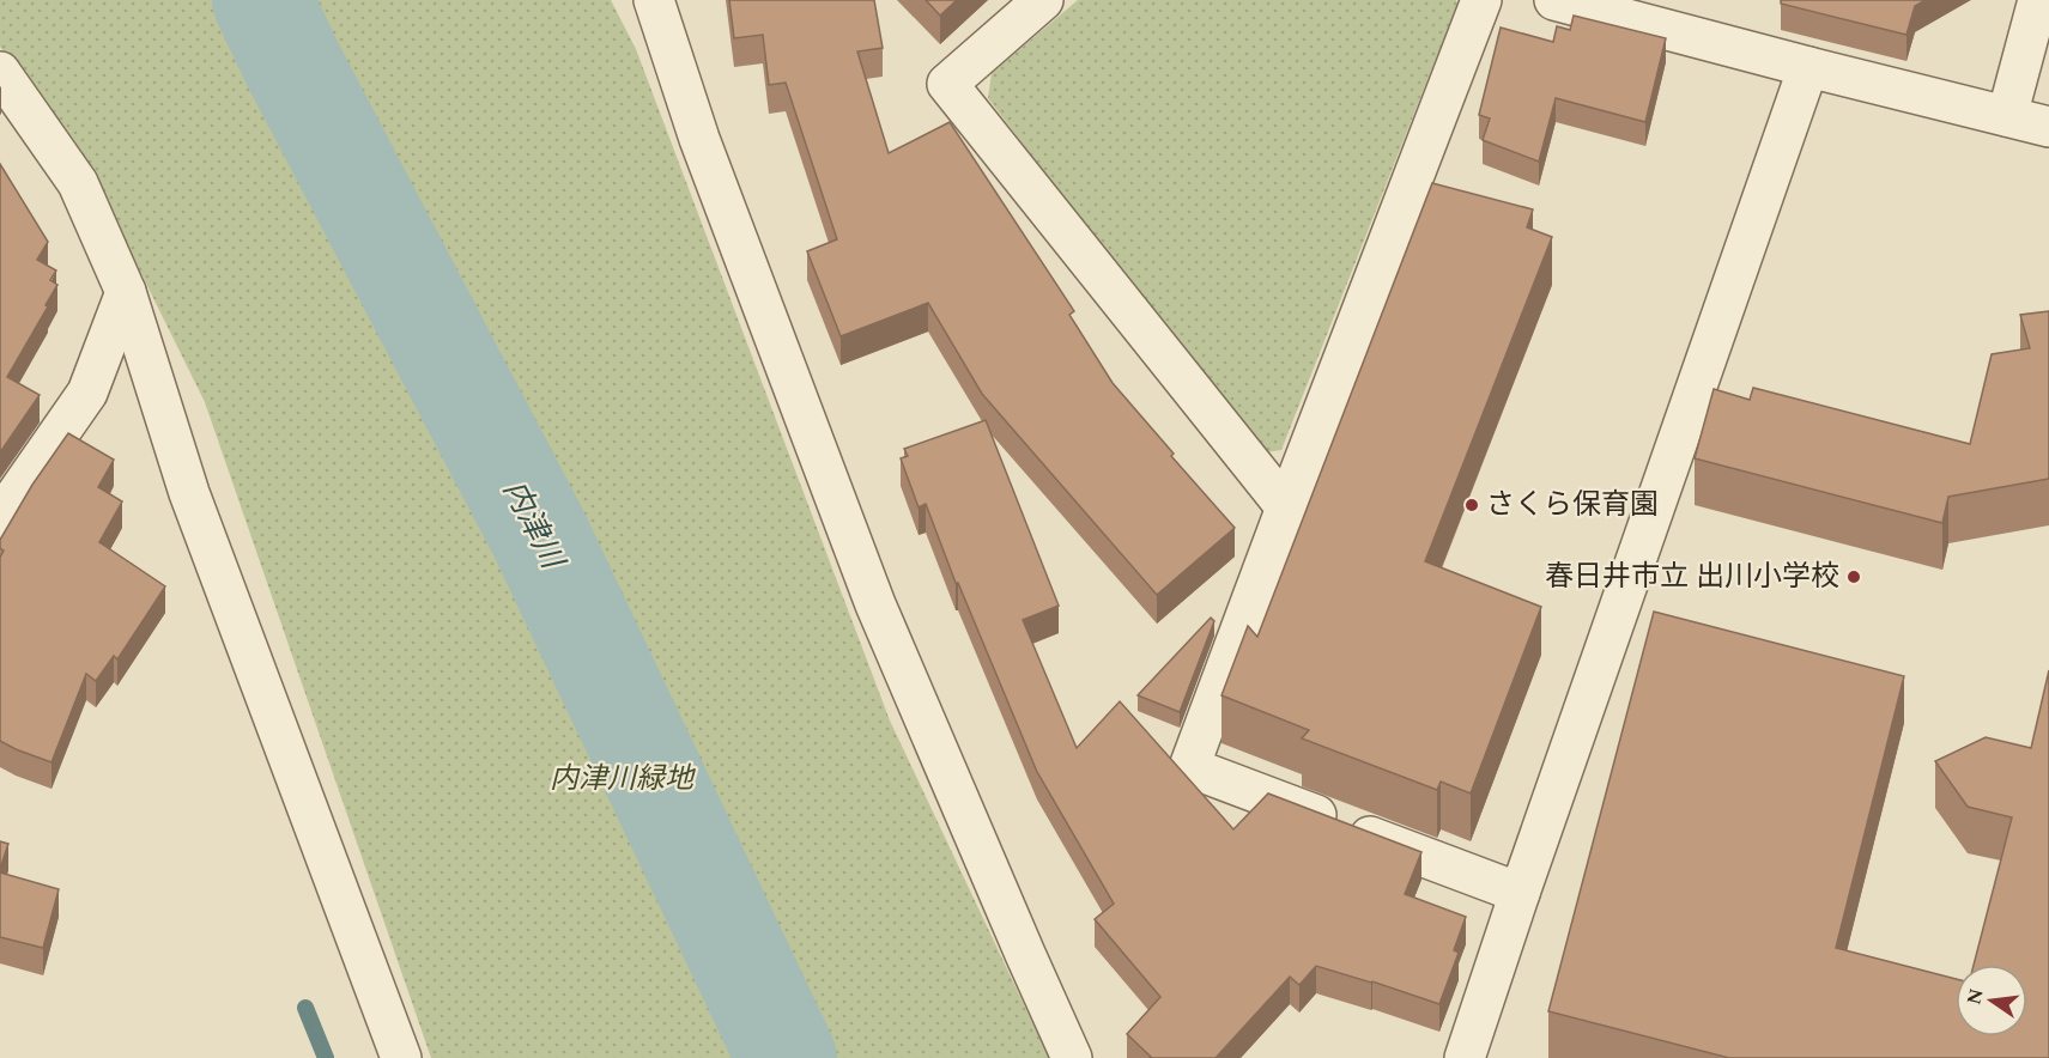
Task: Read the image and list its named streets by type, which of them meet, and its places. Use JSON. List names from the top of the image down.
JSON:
{
  "water": ["内津川"],
  "parks": ["内津川緑地"],
  "places": ["さくら保育園", "春日井市立 出川小学校"],
  "north": "left"
}
